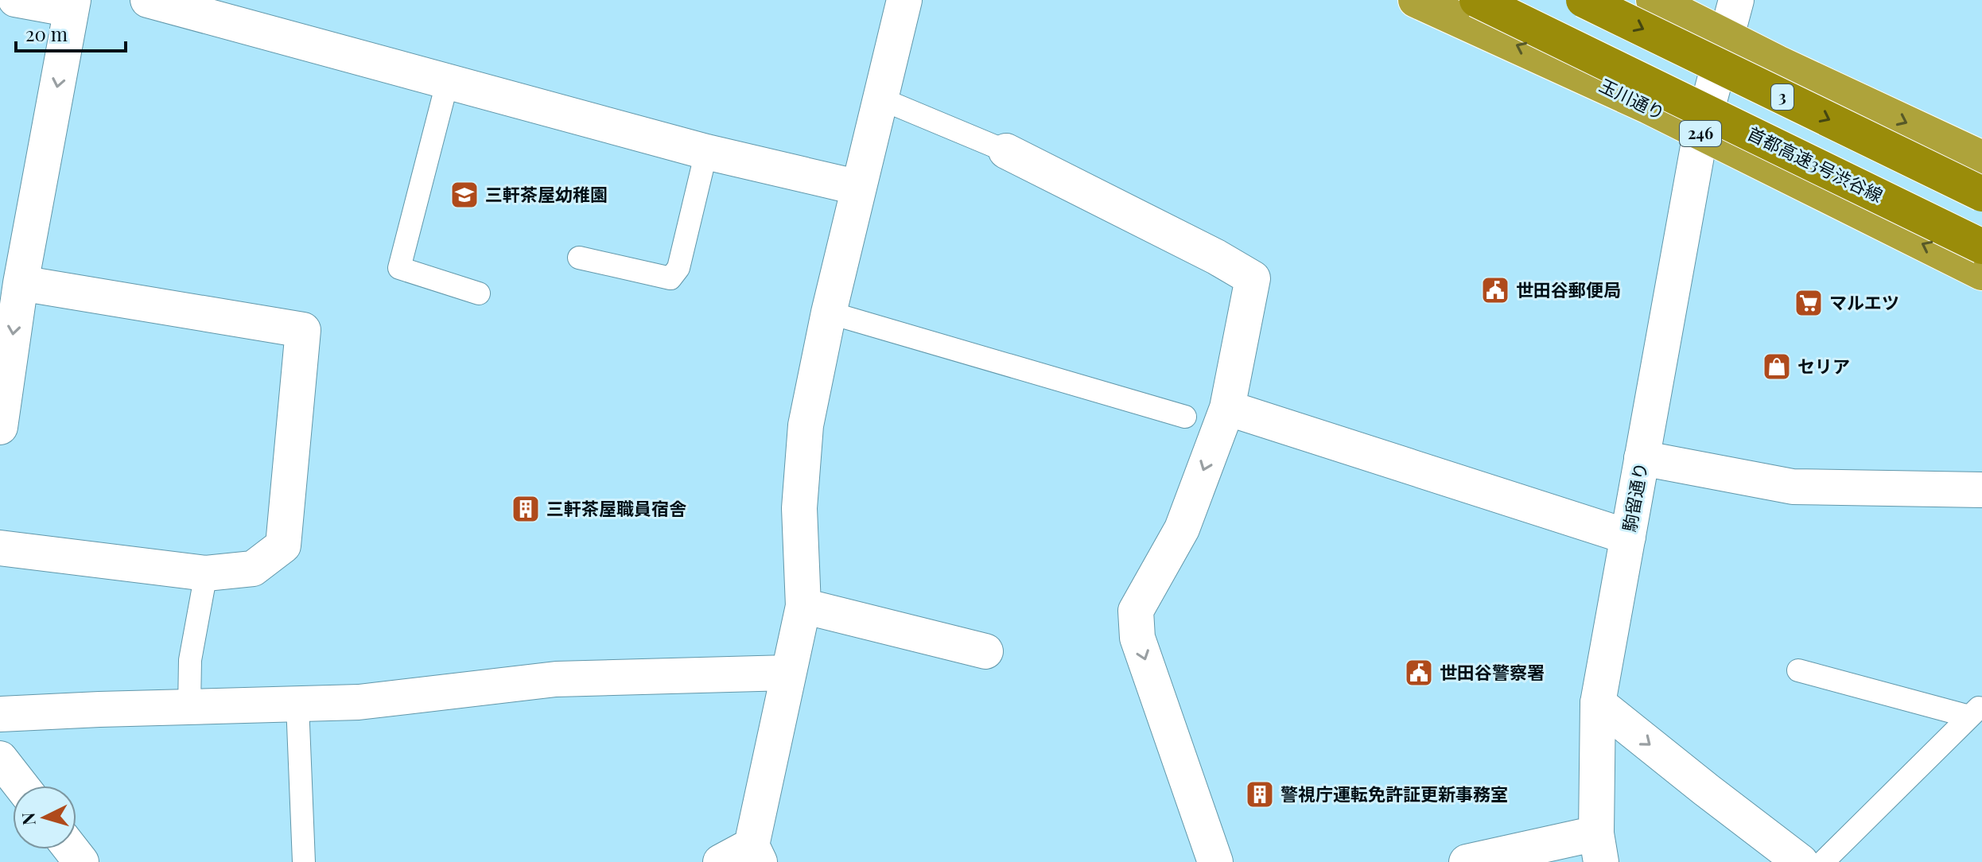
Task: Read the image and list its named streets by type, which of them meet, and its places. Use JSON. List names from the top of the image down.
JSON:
{
  "streets": {
    "highway": [
      "3",
      "玉川通り",
      "246",
      "首都高速3号渋谷線"
    ],
    "street": ["駒留通り"]
  },
  "crossings": [
    ["玉川通り", "駒留通り"]
  ],
  "places": {
    "school or university": ["三軒茶屋幼稚園"],
    "public building": ["世田谷郵便局", "世田谷警察署"],
    "supermarket": ["マルエツ"],
    "shop": ["セリア"],
    "building": ["三軒茶屋職員宿舎", "警視庁運転免許証更新事務室"]
  },
  "scale_bar": "20 m",
  "north": "left"
}
